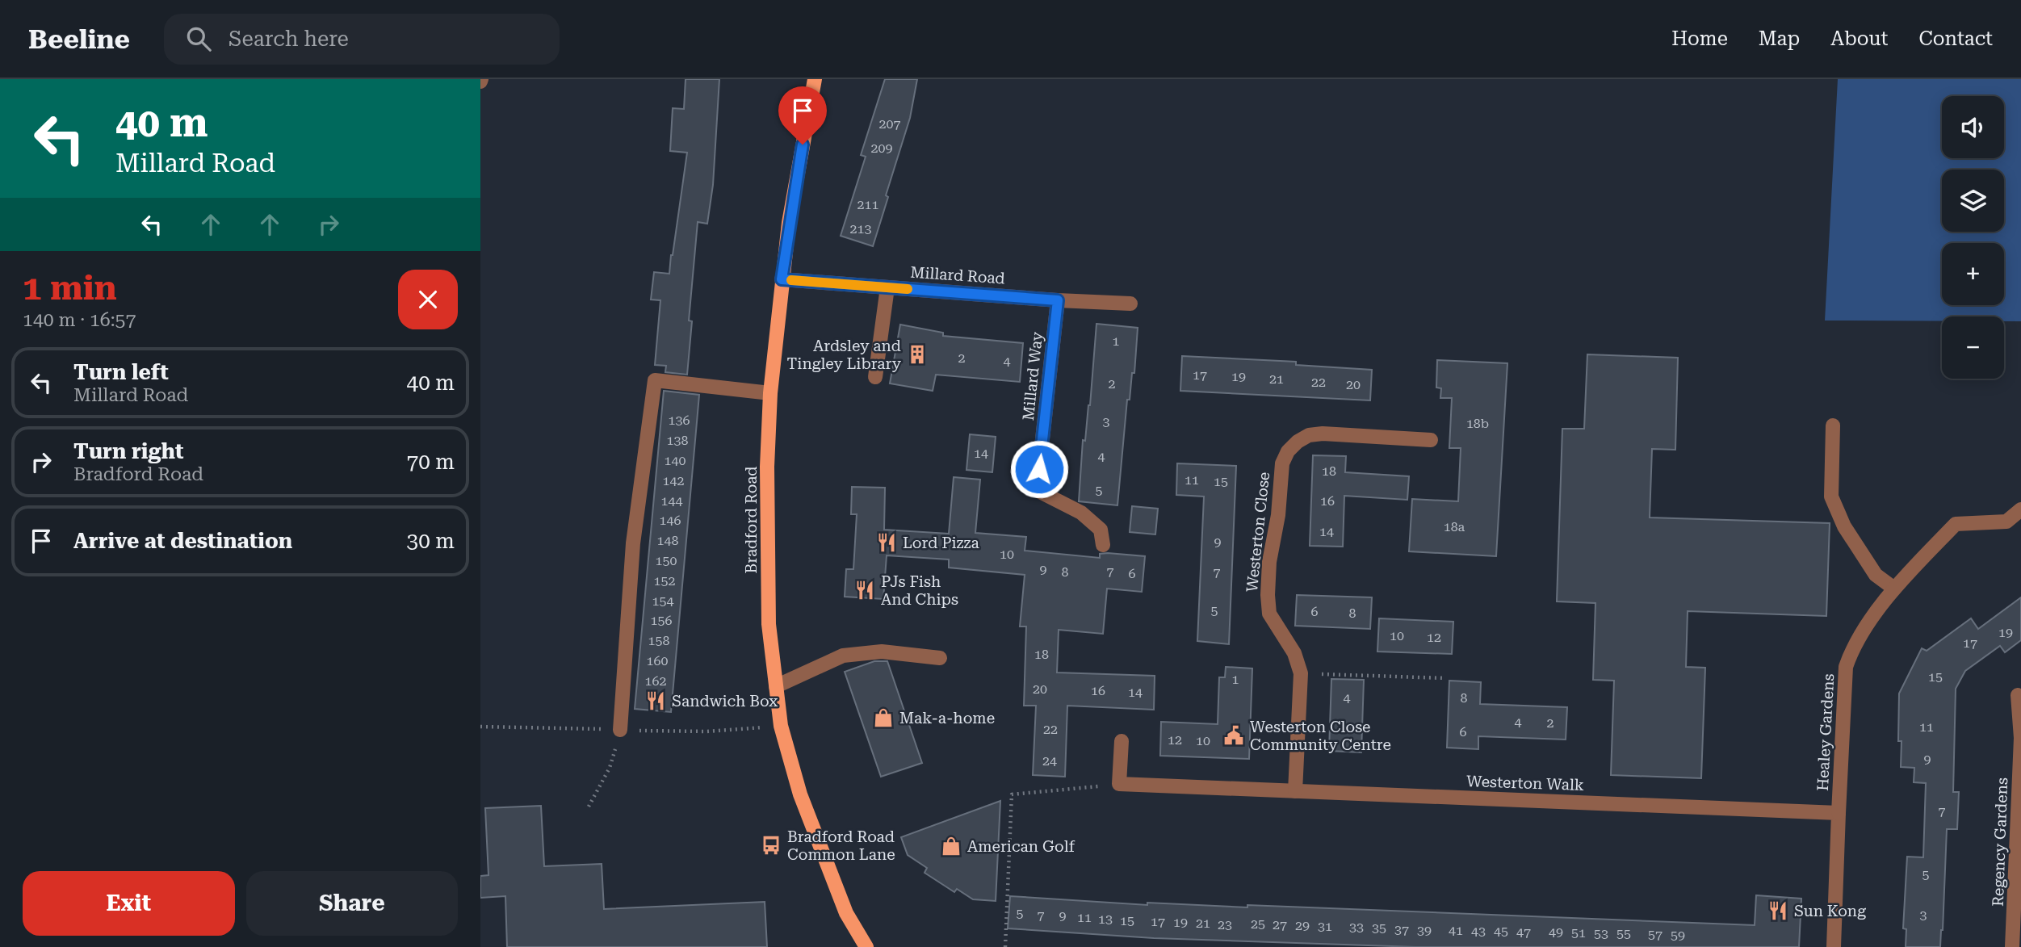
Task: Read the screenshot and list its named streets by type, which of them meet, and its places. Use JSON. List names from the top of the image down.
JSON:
{
  "streets": {
    "main road": ["Bradford Road"],
    "street": [
      "Millard Road",
      "Millard Way",
      "Westerton Close",
      "Healey Gardens",
      "Westerton Walk",
      "Regency Gardens"
    ]
  },
  "crossings": [
    ["Millard Road", "Millard Way"],
    ["Millard Road", "Bradford Road"],
    ["Westerton Close", "Westerton Walk"],
    ["Healey Gardens", "Westerton Walk"]
  ],
  "places": {
    "building": ["Ardsley and Tingley Library"],
    "restaurant": [
      "Lord Pizza",
      "PJs Fish And Chips",
      "Sandwich Box",
      "Sun Kong"
    ],
    "shop": ["Mak-a-home", "American Golf"],
    "public building": ["Westerton Close Community Centre"],
    "bus stop": ["Bradford Road Common Lane"]
  },
  "house_numbers": [
    "207",
    "209",
    "211",
    "213",
    "1",
    "2",
    "4",
    "17",
    "19",
    "21",
    "22",
    "2",
    "20",
    "136",
    "3",
    "18b",
    "138",
    "14",
    "4",
    "140",
    "18",
    "11",
    "142",
    "15",
    "5",
    "144",
    "16",
    "146",
    "18a",
    "14",
    "148",
    "9",
    "10",
    "150",
    "9",
    "7",
    "8",
    "7",
    "6",
    "152",
    "154",
    "5",
    "6",
    "8",
    "156",
    "19",
    "10",
    "12",
    "158",
    "17",
    "18",
    "160",
    "15",
    "1",
    "162",
    "20",
    "16",
    "14",
    "4",
    "8",
    "4",
    "2",
    "11",
    "22",
    "6",
    "12",
    "10",
    "9",
    "24",
    "7",
    "5",
    "5",
    "7",
    "3",
    "9",
    "11",
    "13",
    "15",
    "17",
    "19",
    "21",
    "25",
    "23",
    "27",
    "29",
    "31",
    "33",
    "35",
    "37",
    "39",
    "41",
    "43",
    "45",
    "47",
    "49",
    "51",
    "53",
    "55",
    "57",
    "59"
  ],
  "page": {
    "header": "Beeline",
    "search": "Search here",
    "nav": [
      "Home",
      "Map",
      "About",
      "Contact"
    ],
    "turn": ["40 m", "Millard Road"],
    "map_buttons": ["+", "−"],
    "heading": ["1 min", "140 m · 16:57"],
    "list": [
      {
        "name": "Turn left",
        "note": "Millard Road",
        "value": "40 m"
      },
      {
        "name": "Turn right",
        "note": "Bradford Road",
        "value": "70 m"
      },
      {
        "name": "Arrive at destination",
        "value": "30 m"
      }
    ],
    "buttons": ["Exit", "Share"]
  }
}
